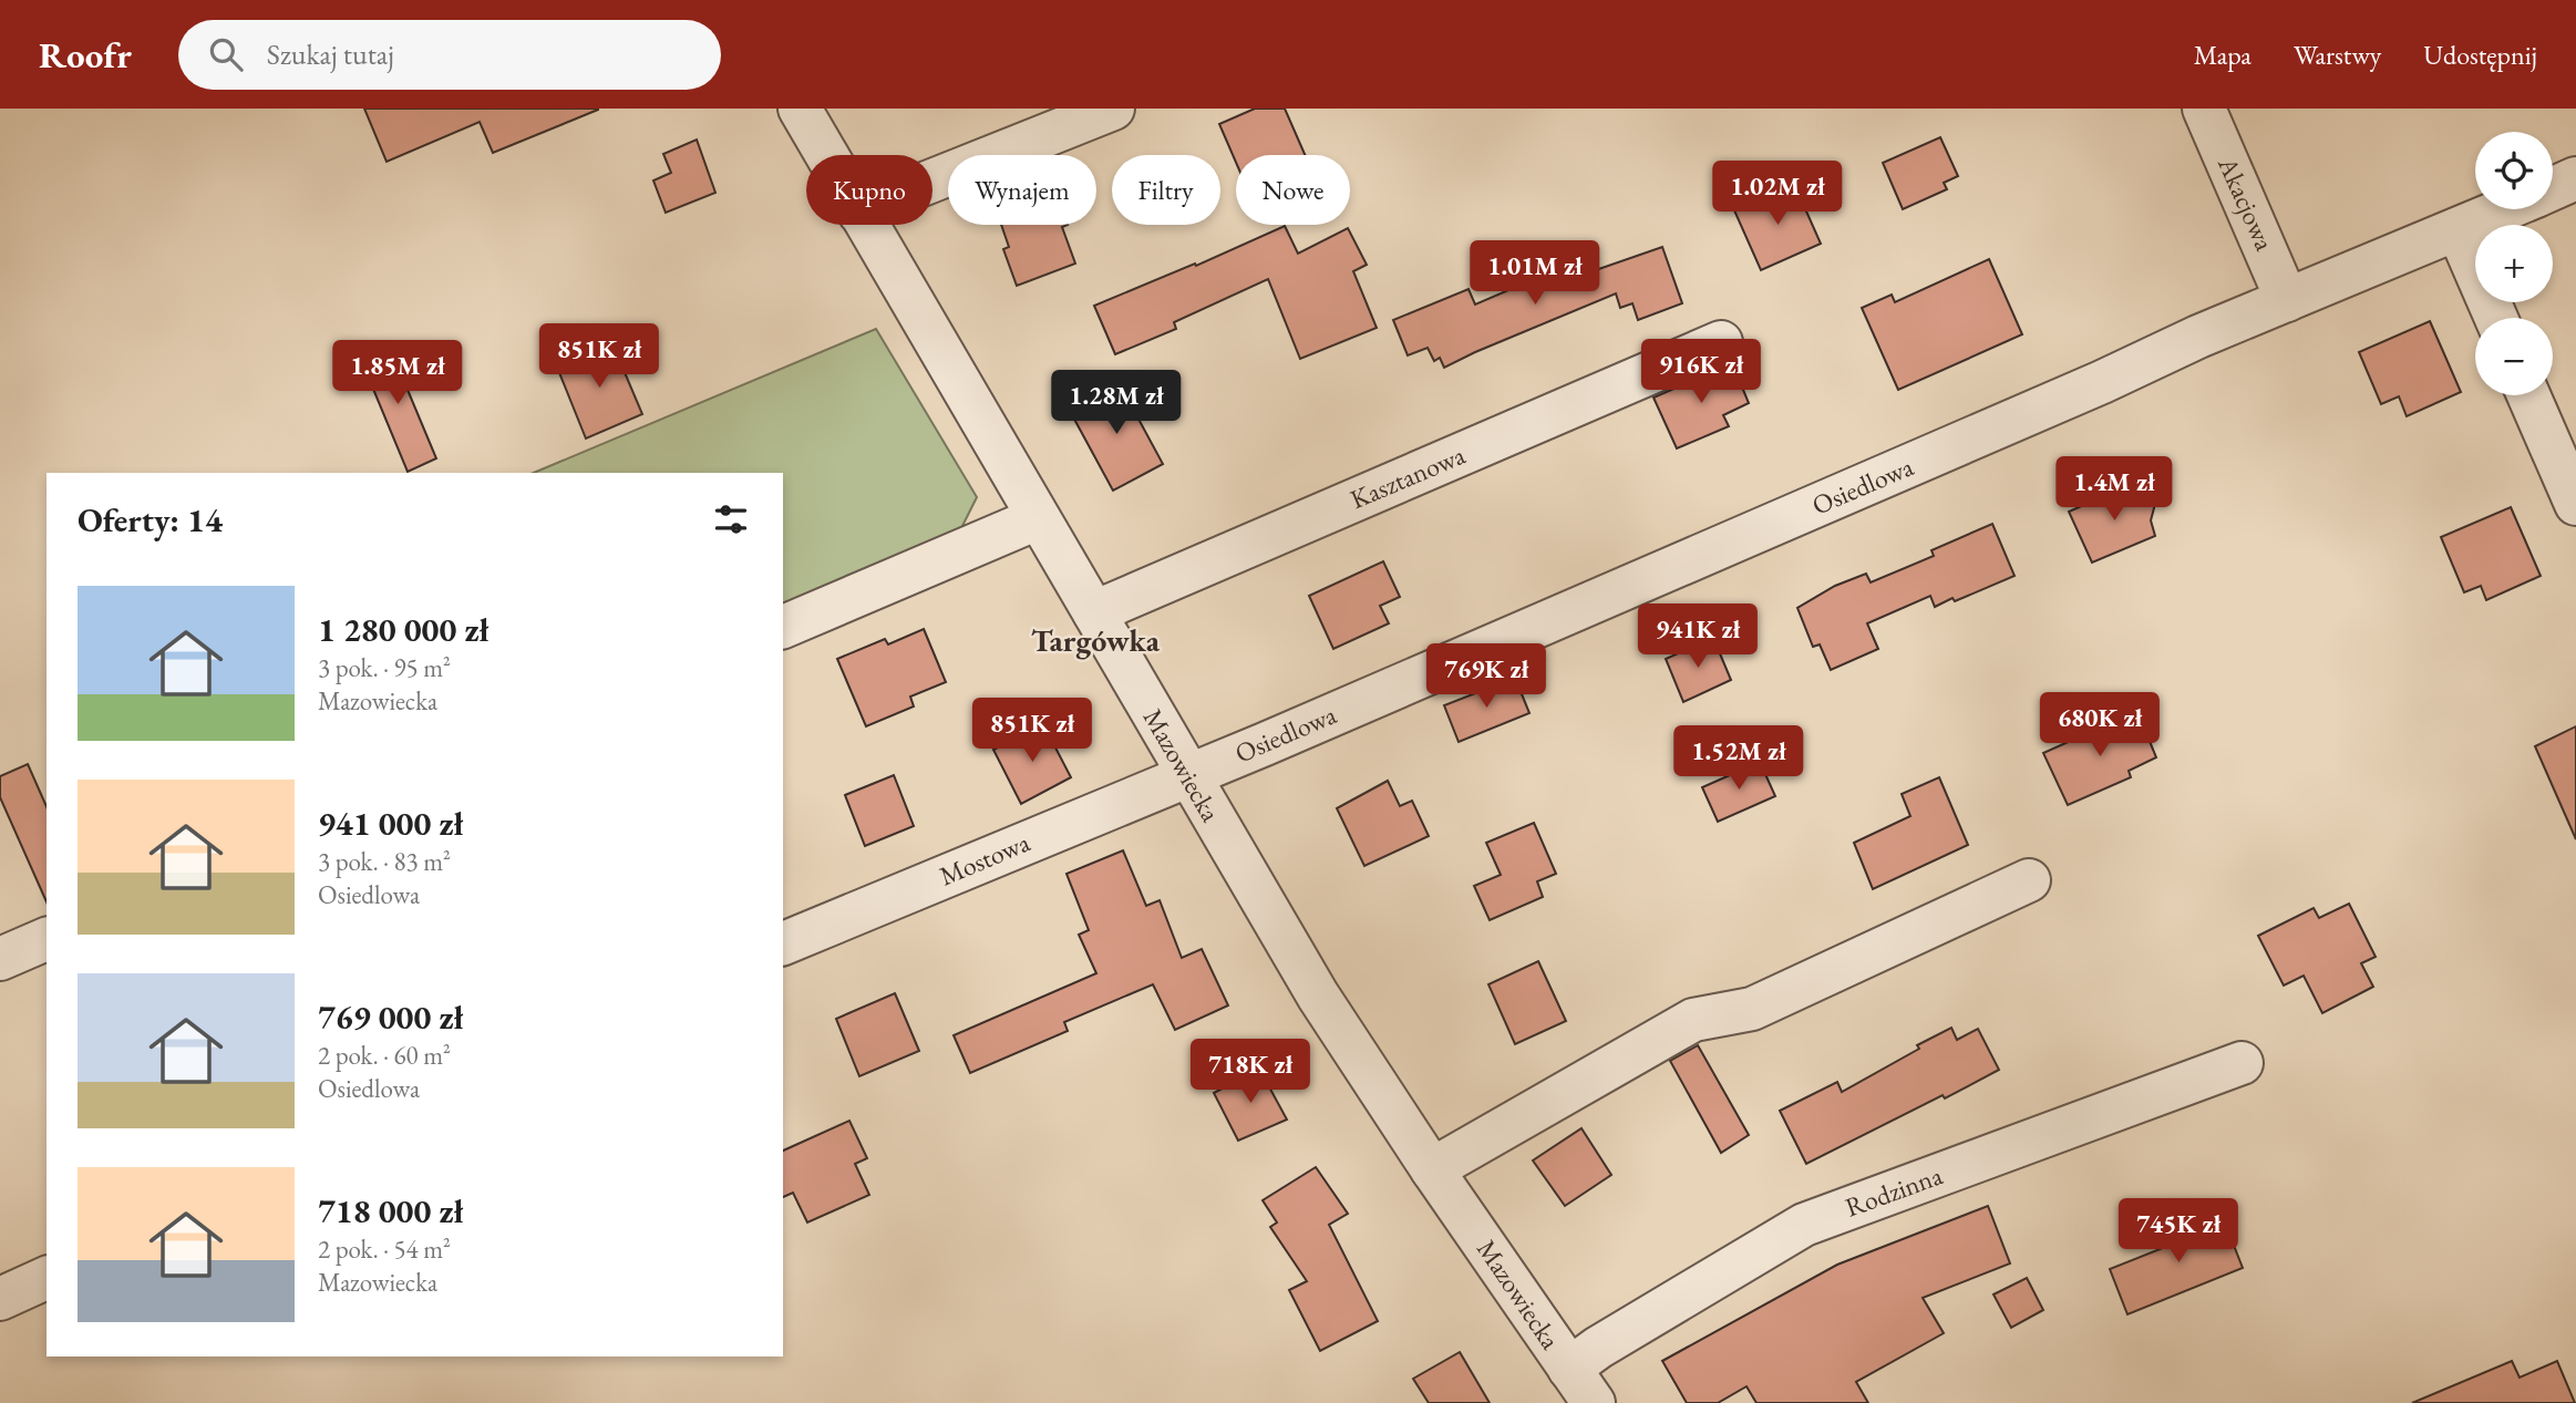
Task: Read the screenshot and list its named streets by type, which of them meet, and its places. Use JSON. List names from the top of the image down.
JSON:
{
  "streets": {
    "street": [
      "Akacjowa",
      "Kasztanowa",
      "Osiedlowa",
      "Mazowiecka",
      "Mostowa",
      "Rodzinna"
    ]
  },
  "crossings": [
    ["Akacjowa", "Osiedlowa"],
    ["Kasztanowa", "Mazowiecka"],
    ["Osiedlowa", "Mazowiecka"],
    ["Osiedlowa", "Mostowa"],
    ["Mazowiecka", "Mostowa"],
    ["Mazowiecka", "Rodzinna"]
  ],
  "districts": ["Targówka"],
  "page": {
    "header": "Roofr",
    "search": "Szukaj tutaj",
    "nav": ["Mapa", "Warstwy", "Udostępnij"],
    "map_buttons": ["+", "−"],
    "chip": [
      "Kupno",
      "Wynajem",
      "Filtry",
      "Nowe"
    ],
    "price": [
      "1.02M zł",
      "1.01M zł",
      "851K zł",
      "916K zł",
      "1.85M zł",
      "1.28M zł",
      "1.4M zł",
      "941K zł",
      "769K zł",
      "680K zł",
      "851K zł",
      "1.52M zł",
      "718K zł",
      "745K zł"
    ],
    "heading": "Oferty: 14",
    "list": [
      {
        "name": "1 280 000 zł",
        "note": "3 pok. · 95 m² · Mazowiecka"
      },
      {
        "name": "941 000 zł",
        "note": "3 pok. · 83 m² · Osiedlowa"
      },
      {
        "name": "769 000 zł",
        "note": "2 pok. · 60 m² · Osiedlowa"
      },
      {
        "name": "718 000 zł",
        "note": "2 pok. · 54 m² · Mazowiecka"
      }
    ]
  }
}
